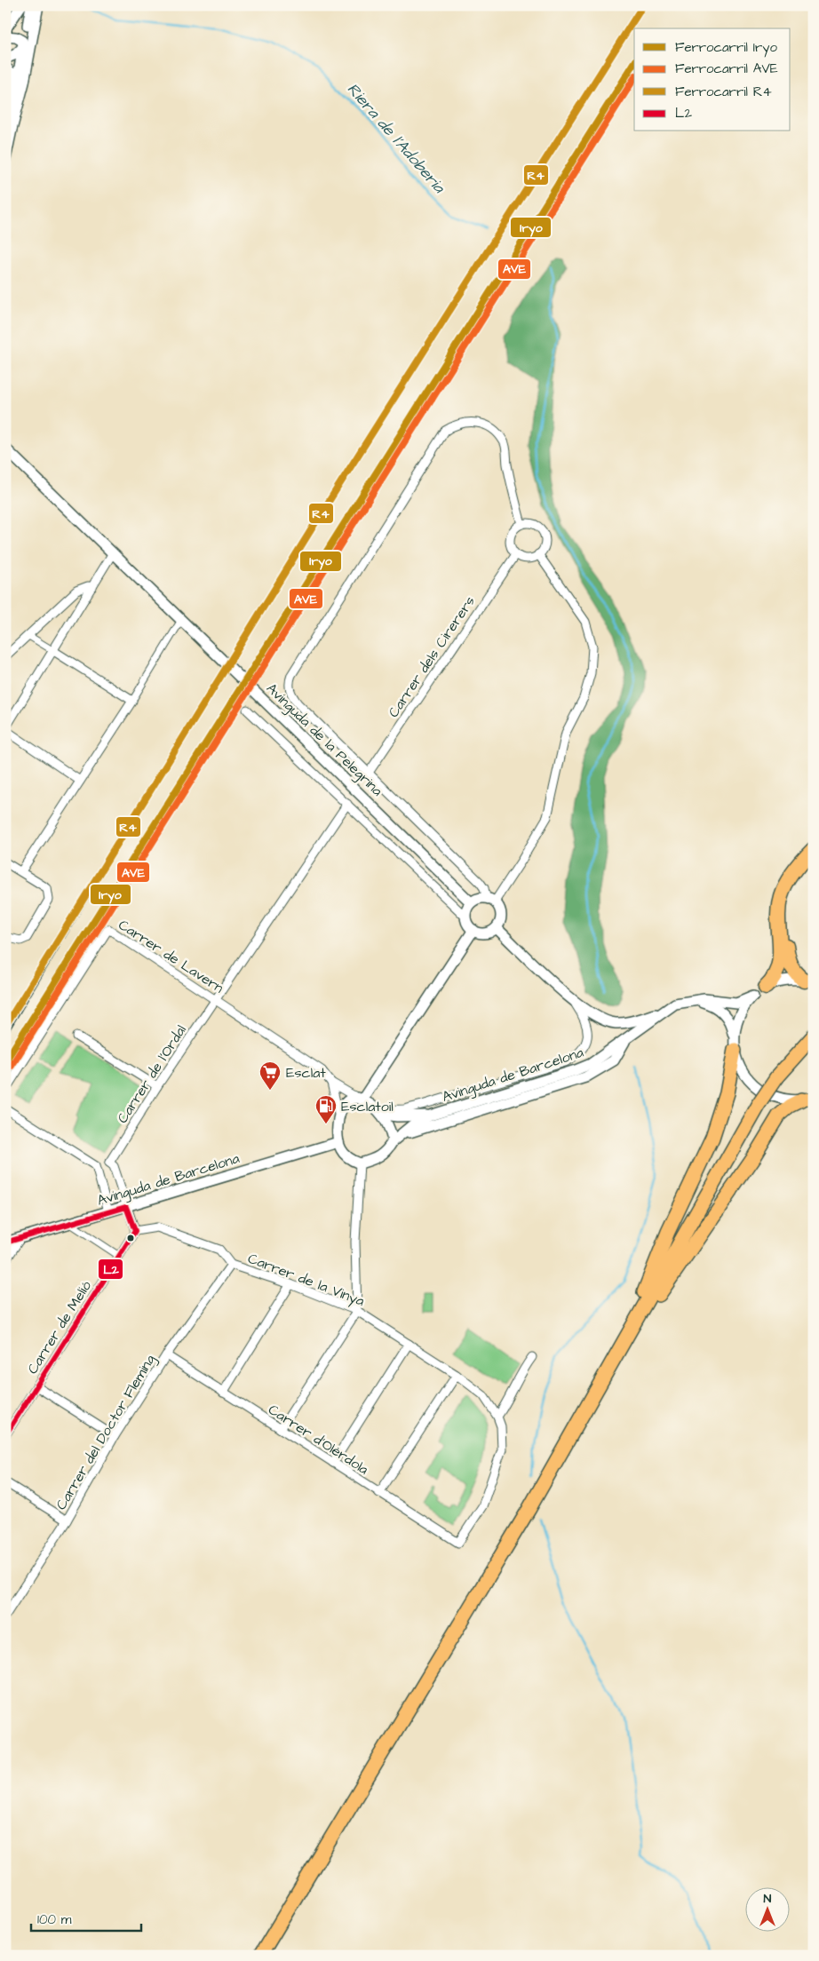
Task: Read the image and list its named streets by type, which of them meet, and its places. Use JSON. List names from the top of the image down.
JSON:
{
  "streets": {
    "street": [
      "Carrer dels Cirerers",
      "Avinguda de la Pelegrina",
      "Carrer de Lavern",
      "Carrer de l'Ordal",
      "Avinguda de Barcelona",
      "Carrer de la Vinya",
      "Carrer de Melió",
      "Carrer del Doctor Fleming",
      "Carrer d'Olèrdola"
    ]
  },
  "crossings": [
    ["Carrer dels Cirerers", "Avinguda de la Pelegrina"],
    ["Carrer de Lavern", "Carrer de l'Ordal"],
    ["Carrer de Lavern", "Avinguda de Barcelona"],
    ["Carrer de la Vinya", "Carrer de Melió"],
    ["Carrer de la Vinya", "Carrer del Doctor Fleming"],
    ["Carrer de la Vinya", "Carrer d'Olèrdola"],
    ["Carrer del Doctor Fleming", "Carrer d'Olèrdola"]
  ],
  "water": ["Riera de l'Adoberia"],
  "places": {
    "supermarket": ["Esclat"],
    "fuel station": ["Esclatoil"]
  },
  "lines": [
    "rail line R4",
    "rail line Iryo",
    "rail line AVE",
    "transit line L2"
  ],
  "legend": [
    "Ferrocarril Iryo",
    "Ferrocarril AVE",
    "Ferrocarril R4",
    "L2"
  ],
  "scale_bar": "100 m",
  "north": "top"
}
